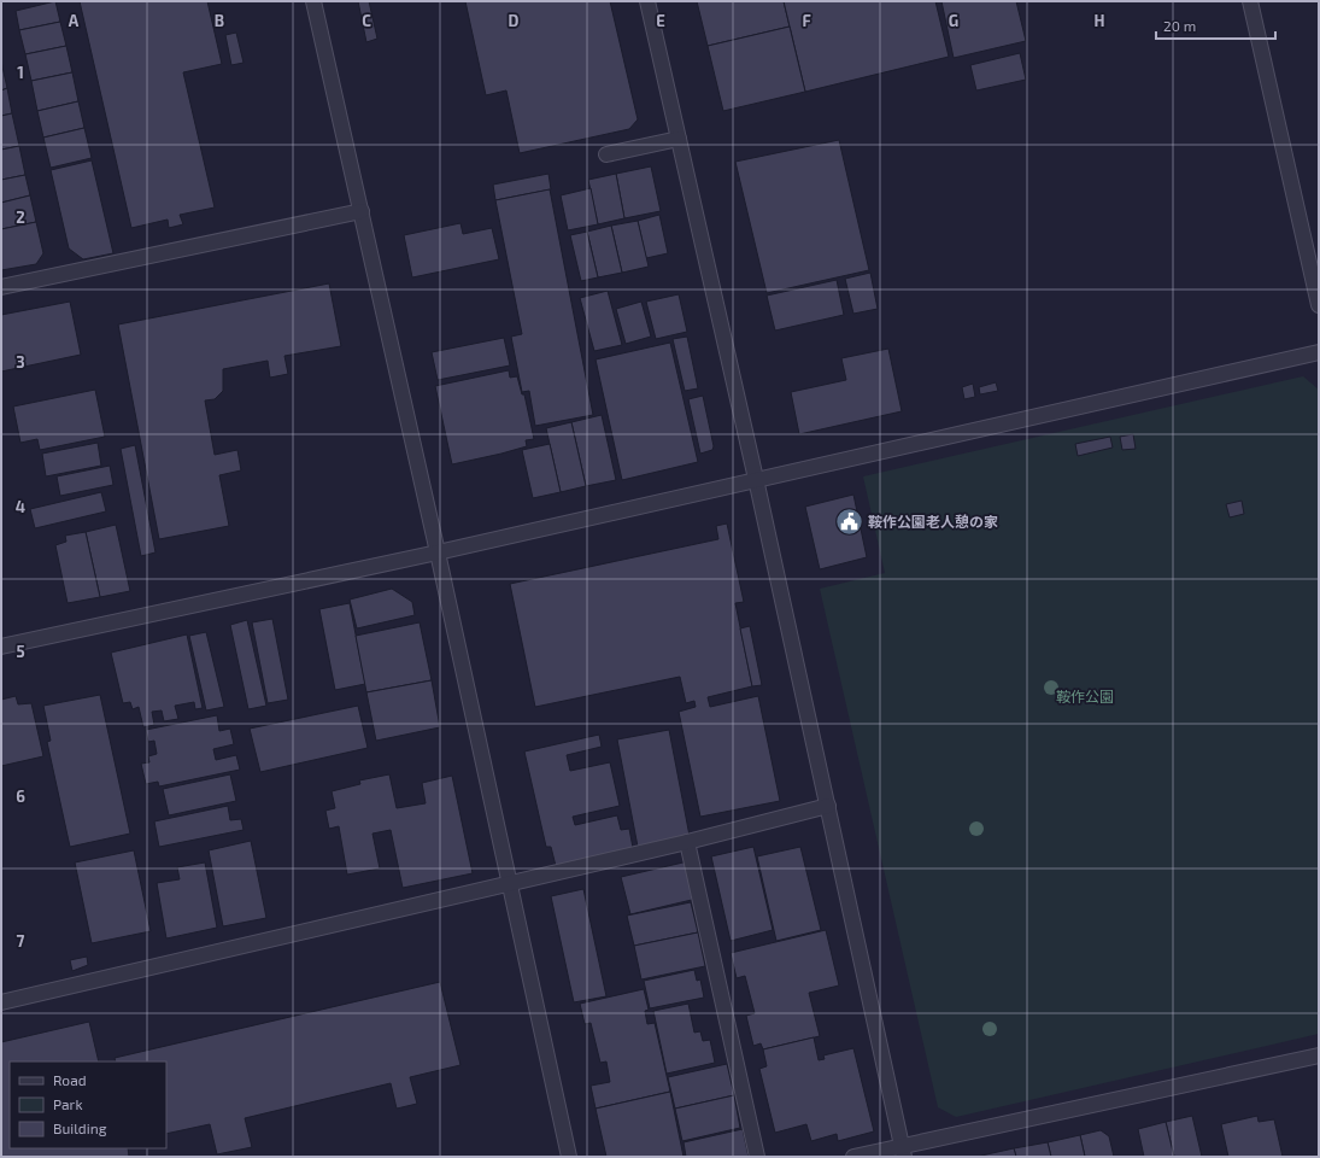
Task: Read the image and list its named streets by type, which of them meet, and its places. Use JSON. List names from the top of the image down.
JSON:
{
  "parks": ["鞍作公園"],
  "places": {
    "public building": ["鞍作公園老人憩の家"]
  },
  "legend": ["Road", "Park", "Building"],
  "scale_bar": "20 m",
  "grid": {
    "columns": [
      "A",
      "B",
      "C",
      "D",
      "E",
      "F",
      "G",
      "H"
    ],
    "rows": [
      "1",
      "2",
      "3",
      "4",
      "5",
      "6",
      "7"
    ]
  }
}
